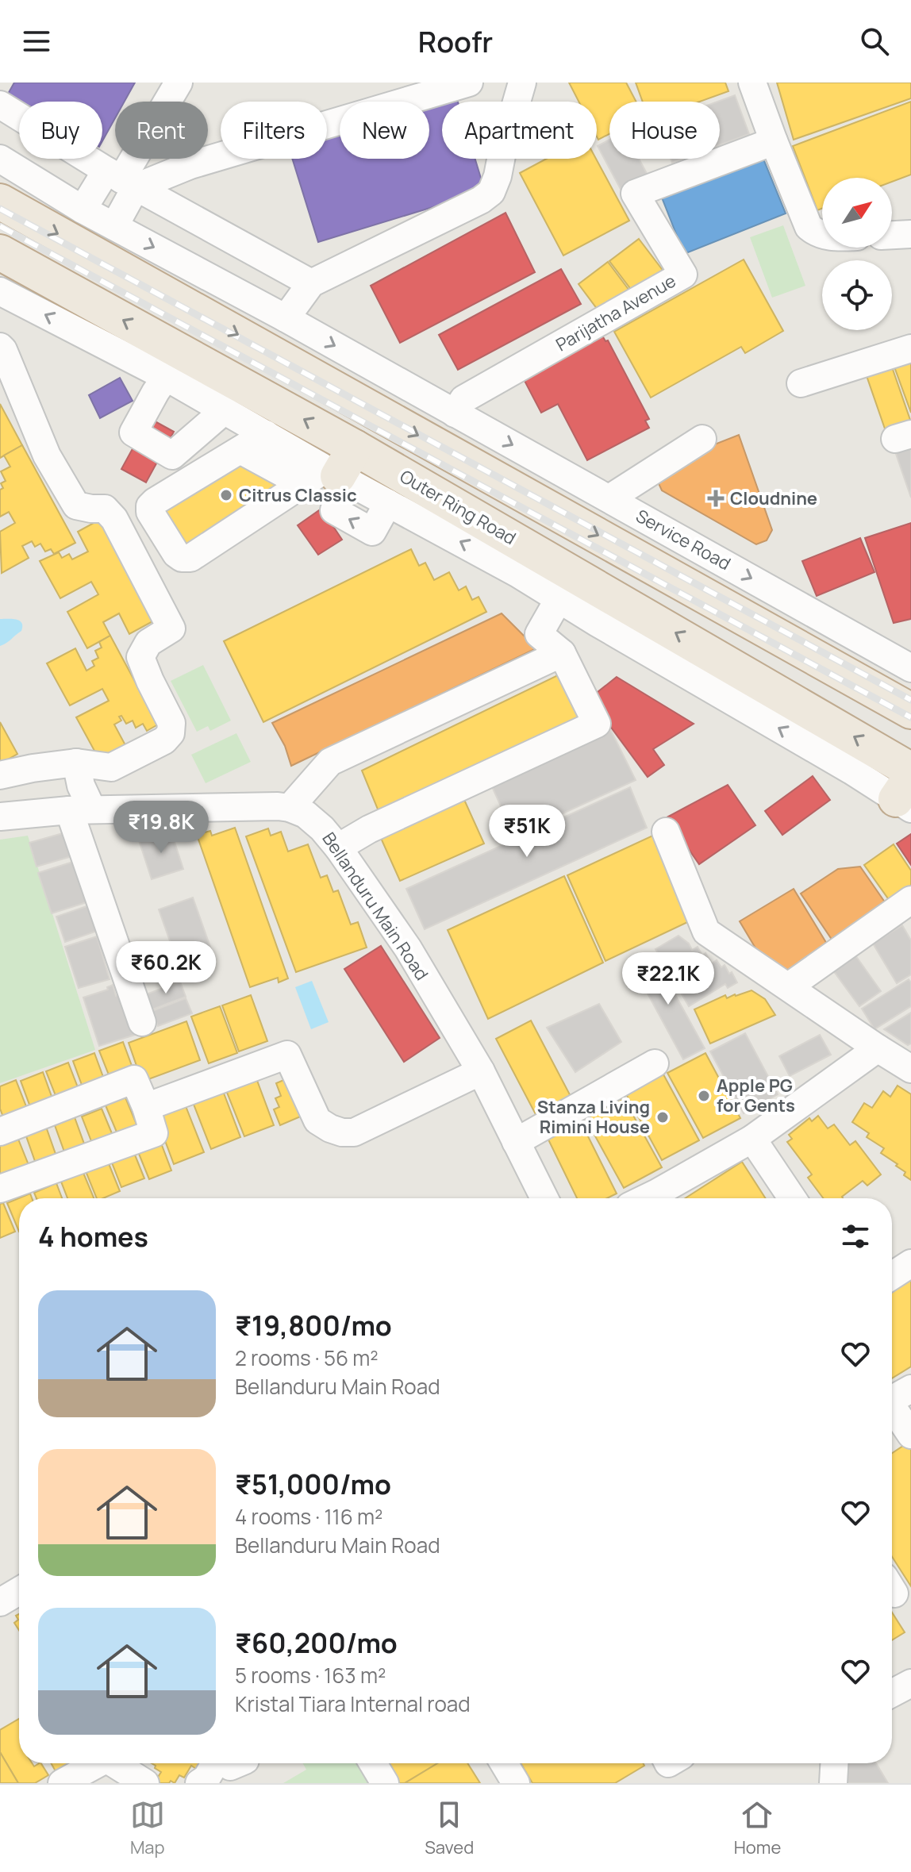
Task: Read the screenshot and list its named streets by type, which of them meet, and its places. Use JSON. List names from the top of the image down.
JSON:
{
  "streets": {
    "highway": ["Outer Ring Road"],
    "street": ["Parijatha Avenue", "Service Road", "Bellanduru Main Road"]
  },
  "crossings": [
    ["Parijatha Avenue", "Service Road"]
  ],
  "places": {
    "other": ["Citrus Classic", "Apple PG for Gents", "Stanza Living Rimini House"],
    "health": ["Cloudnine"]
  },
  "north": "top right",
  "page": {
    "header": "Roofr",
    "chip": [
      "Buy",
      "Rent",
      "Filters",
      "New",
      "Apartment",
      "House"
    ],
    "price": [
      "₹19.8K",
      "₹51K",
      "₹60.2K",
      "₹22.1K"
    ],
    "heading": "4 homes",
    "list": [
      {
        "name": "₹19,800/mo",
        "note": "2 rooms · 56 m² · Bellanduru Main Road"
      },
      {
        "name": "₹51,000/mo",
        "note": "4 rooms · 116 m² · Bellanduru Main Road"
      },
      {
        "name": "₹60,200/mo",
        "note": "5 rooms · 163 m² · Kristal Tiara Internal road"
      }
    ],
    "tabs": ["Map", "Saved", "Home"]
  }
}
